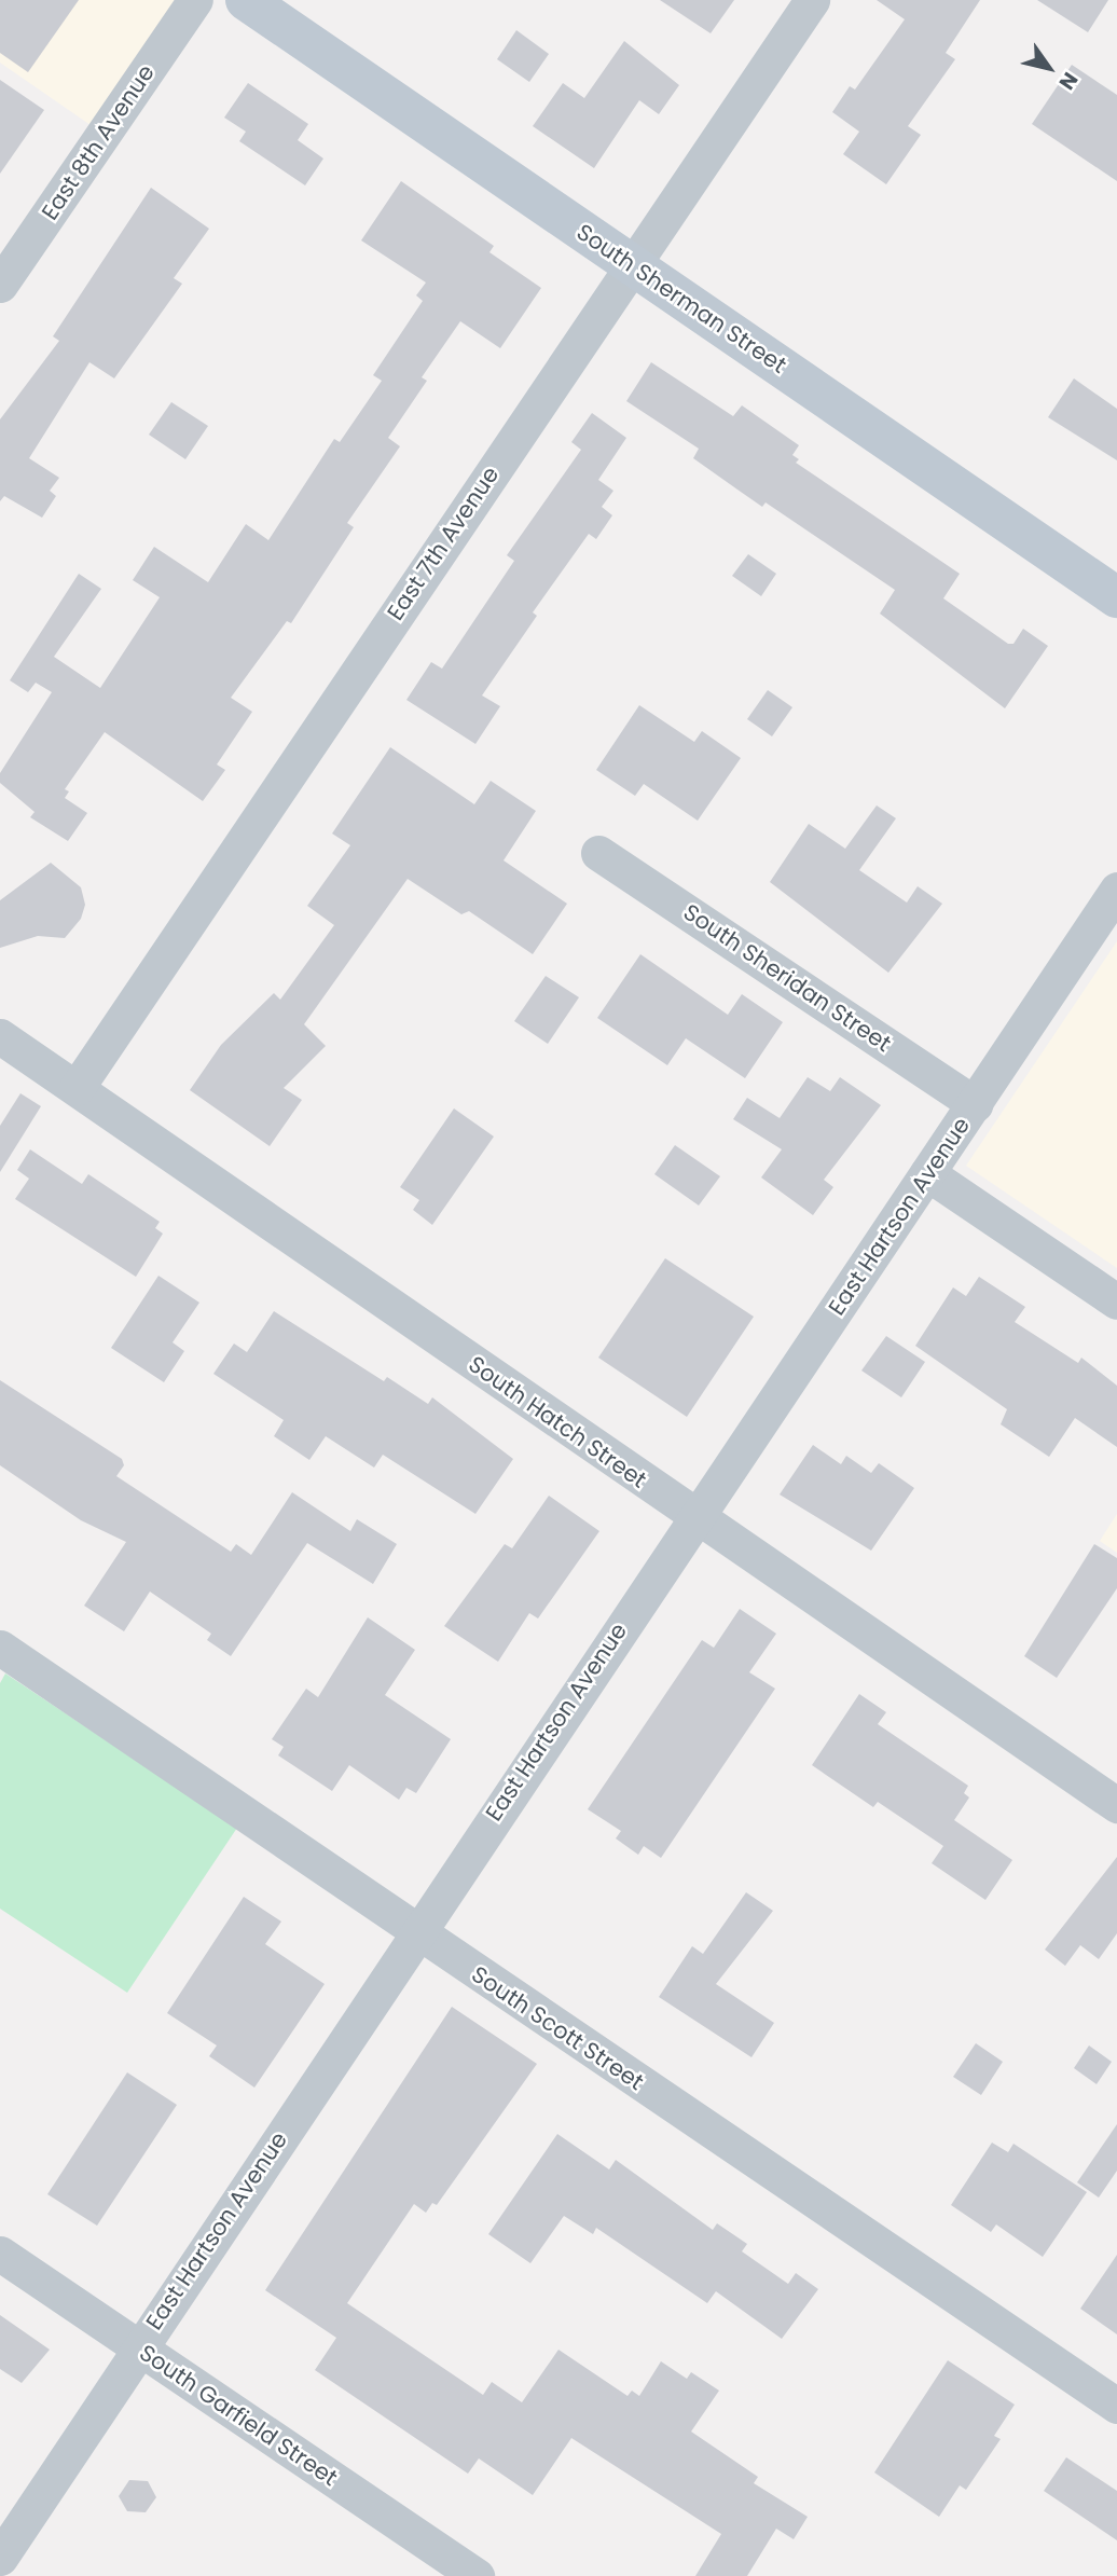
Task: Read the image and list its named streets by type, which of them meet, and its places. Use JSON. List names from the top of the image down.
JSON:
{
  "streets": {
    "street": [
      "East 8th Avenue",
      "South Sherman Street",
      "East 7th Avenue",
      "South Sheridan Street",
      "East Hartson Avenue",
      "South Hatch Street",
      "South Scott Street",
      "South Garfield Street"
    ]
  },
  "crossings": [
    ["South Sherman Street", "East 7th Avenue"],
    ["East 7th Avenue", "South Hatch Street"],
    ["South Sheridan Street", "East Hartson Avenue"],
    ["East Hartson Avenue", "South Hatch Street"],
    ["East Hartson Avenue", "South Scott Street"],
    ["East Hartson Avenue", "South Garfield Street"]
  ],
  "north": "bottom right"
}
